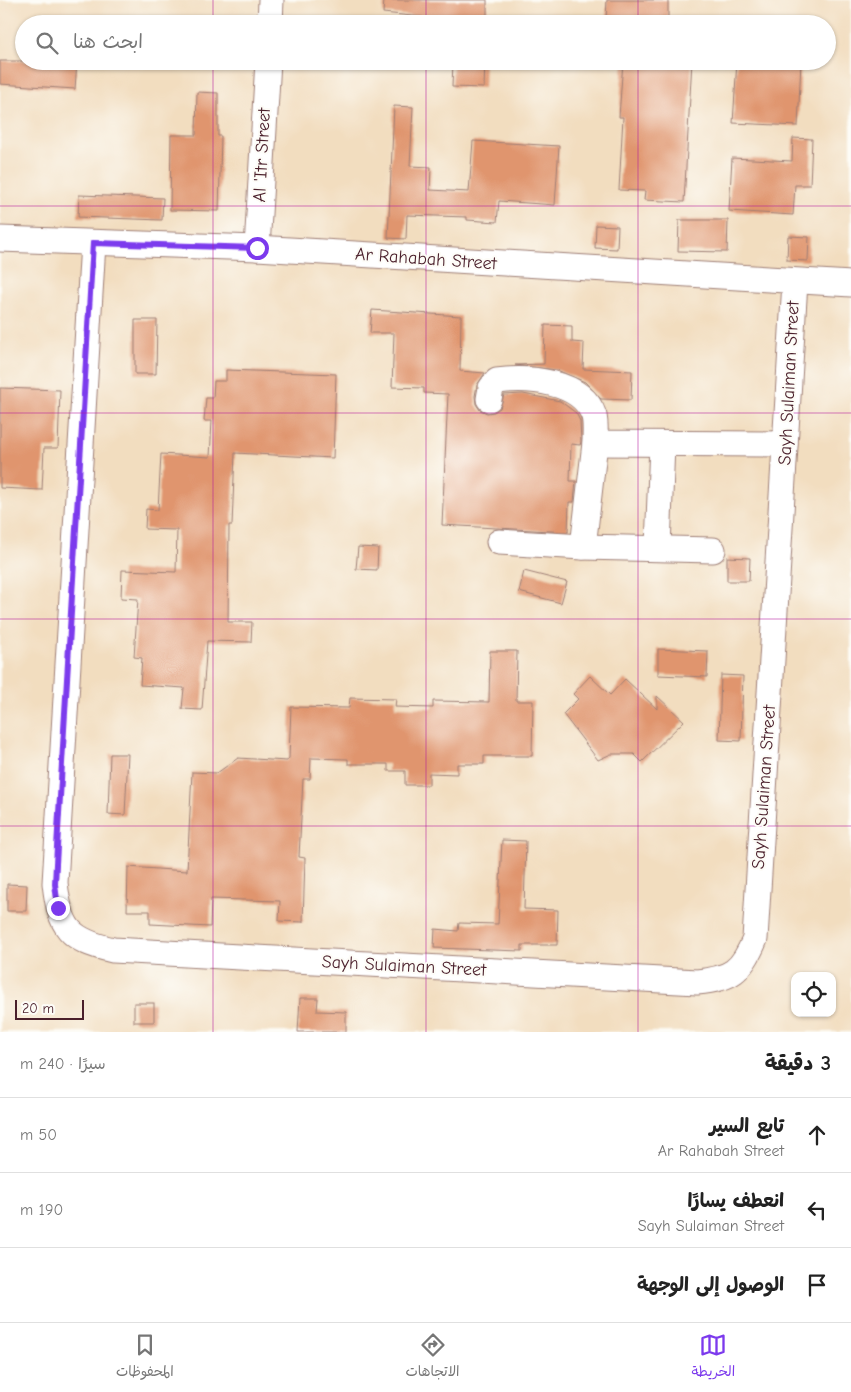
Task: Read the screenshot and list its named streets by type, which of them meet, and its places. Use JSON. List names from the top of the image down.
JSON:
{
  "streets": {
    "street": ["Al 'Itr Street", "Ar Rahabah Street", "Sayh Sulaiman Street"]
  },
  "crossings": [
    ["Al 'Itr Street", "Ar Rahabah Street"],
    ["Ar Rahabah Street", "Sayh Sulaiman Street"]
  ],
  "scale_bar": "20 m",
  "page": {
    "search": "ابحث هنا",
    "scale": "20 m",
    "heading": ["3 دقيقة", "سيرًا · 240 m"],
    "list": [
      ["تابع السير", "Ar Rahabah Street", "50 m"],
      ["انعطف يسارًا", "Sayh Sulaiman Street", "190 m"],
      "الوصول إلى الوجهة"
    ],
    "nav": ["الخريطة", "الاتجاهات", "المحفوظات"]
  }
}
